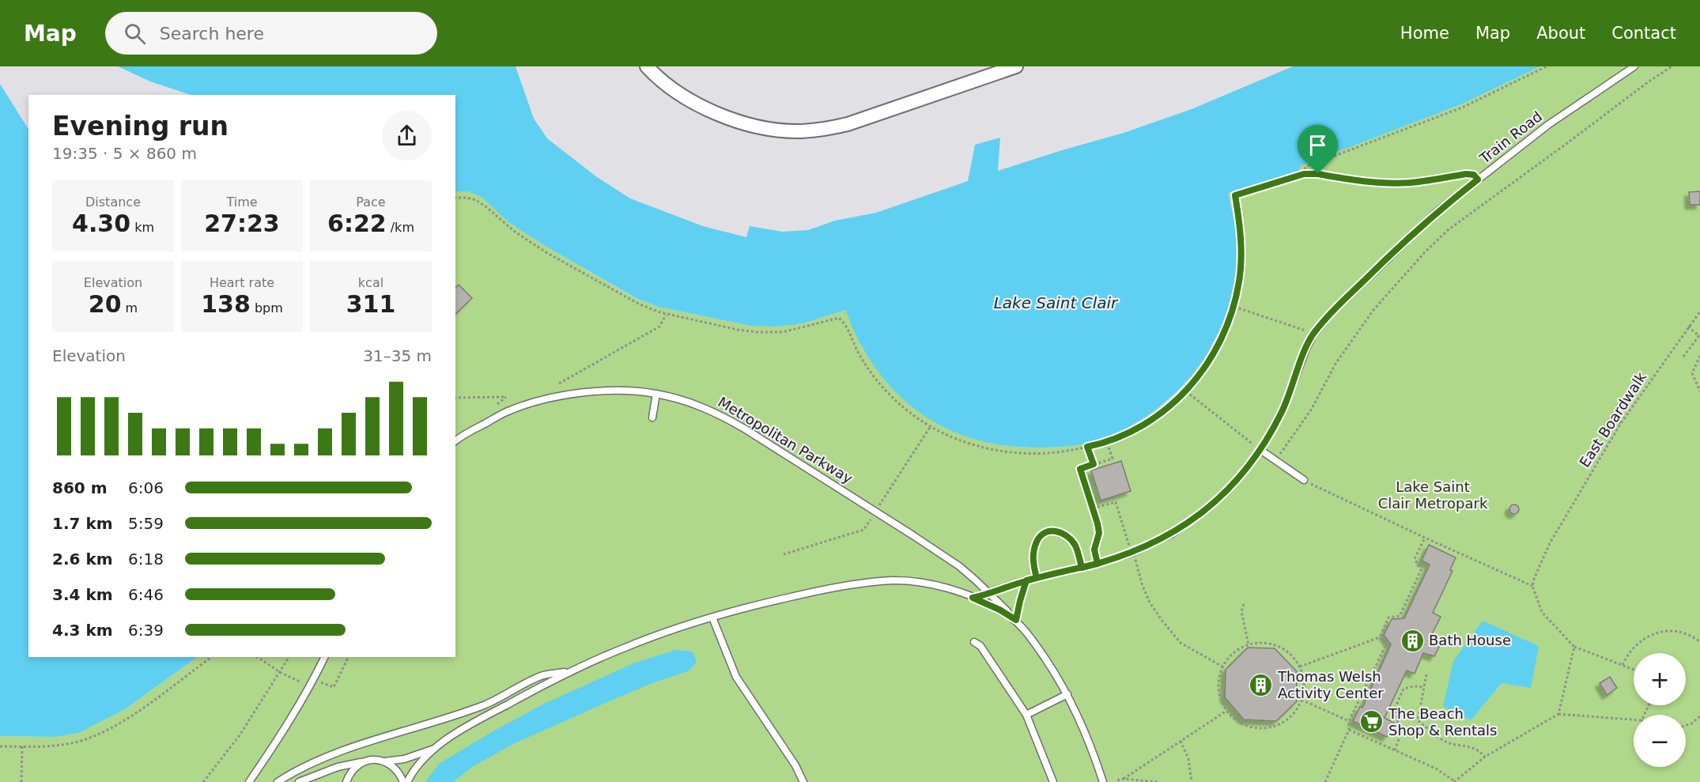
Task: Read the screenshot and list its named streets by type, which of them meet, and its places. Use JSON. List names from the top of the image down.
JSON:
{
  "streets": {
    "lane": ["Train Road", "Metropolitan Parkway"],
    "path": ["East Boardwalk"]
  },
  "crossings": [
    ["Train Road", "Metropolitan Parkway"]
  ],
  "water": ["Lake Saint Clair"],
  "parks": ["Lake Saint Clair Metropark"],
  "places": {
    "building": ["Bath House", "Thomas Welsh Activity Center"],
    "supermarket": ["The Beach Shop & Rentals"]
  },
  "page": {
    "header": "Map",
    "search": "Search here",
    "nav": [
      "Home",
      "Map",
      "About",
      "Contact"
    ],
    "heading": ["Evening run", "19:35 · 5 × 860 m"],
    "stats": [
      ["Distance", "4.30 km"],
      ["Time", "27:23"],
      ["Pace", "6:22 /km"],
      ["Elevation", "20 m"],
      ["Heart rate", "138 bpm"],
      ["kcal", "311"]
    ],
    "chart": ["Elevation", "31–35 m"],
    "list": [
      {
        "name": "860 m",
        "note": "6:06"
      },
      {
        "name": "1.7 km",
        "note": "5:59"
      },
      {
        "name": "2.6 km",
        "note": "6:18"
      },
      {
        "name": "3.4 km",
        "note": "6:46"
      },
      {
        "name": "4.3 km",
        "note": "6:39"
      }
    ],
    "map_buttons": ["+", "−"]
  }
}
